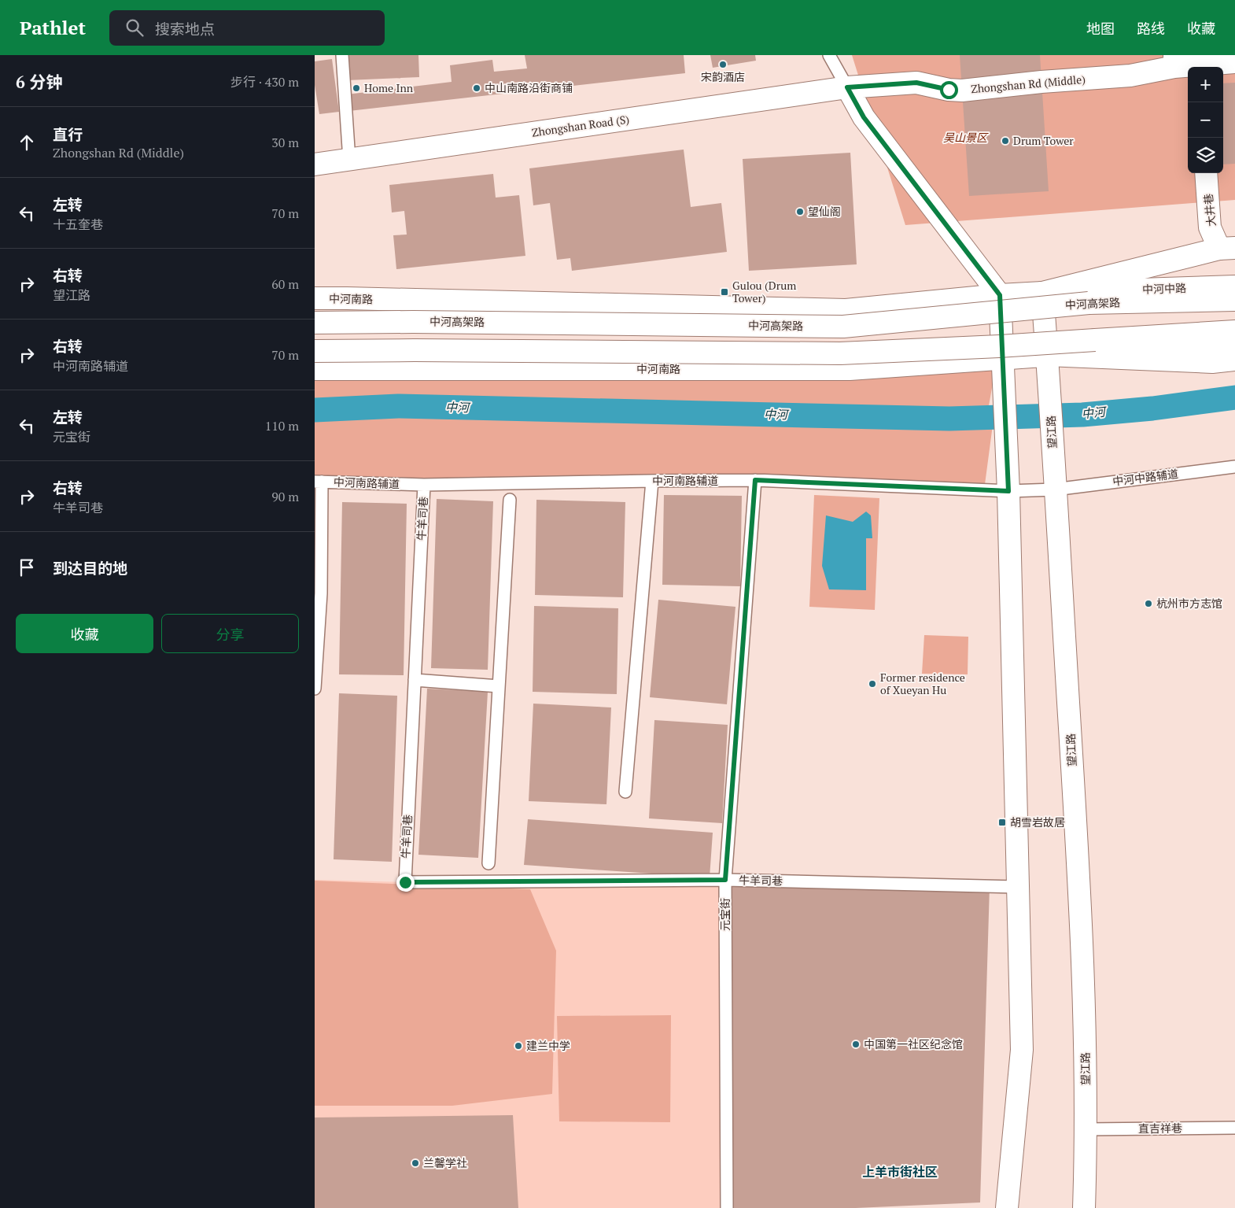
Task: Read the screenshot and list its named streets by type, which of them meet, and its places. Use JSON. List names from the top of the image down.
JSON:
{
  "streets": {
    "main road": [
      "Zhongshan Rd (Middle)",
      "Zhongshan Road (S)",
      "大井巷",
      "中河中路",
      "中河南路",
      "中河高架路",
      "望江路"
    ],
    "lane": [
      "中河中路辅道",
      "中河南路辅道",
      "牛羊司巷",
      "元宝街",
      "直吉祥巷"
    ]
  },
  "crossings": [
    ["Zhongshan Rd (Middle)", "Zhongshan Road (S)"],
    ["中河中路", "中河南路"],
    ["中河中路", "望江路"],
    ["望江路", "中河中路辅道"],
    ["望江路", "中河南路辅道"],
    ["望江路", "直吉祥巷"],
    ["中河中路辅道", "中河南路辅道"],
    ["中河南路辅道", "牛羊司巷"],
    ["中河南路辅道", "元宝街"],
    ["牛羊司巷", "元宝街"]
  ],
  "districts": ["上羊市街社区"],
  "water": ["中河"],
  "parks": ["吴山景区"],
  "places": {
    "other": [
      "宋韵酒店",
      "Home Inn",
      "中山南路沿街商铺",
      "Drum Tower",
      "望仙阁",
      "杭州市方志馆",
      "Former residence of Xueyan Hu",
      "中国第一社区纪念馆",
      "建兰中学",
      "兰馨学社"
    ],
    "transit": ["Gulou (Drum Tower)", "胡雪岩故居"]
  },
  "page": {
    "header": "Pathlet",
    "search": "搜索地点",
    "nav": ["地图", "路线", "收藏"],
    "heading": ["6 分钟", "步行 · 430 m"],
    "map_buttons": ["+", "−"],
    "list": [
      ["直行", "Zhongshan Rd (Middle)", "30 m"],
      ["左转", "十五奎巷", "70 m"],
      ["右转", "望江路", "60 m"],
      ["右转", "中河南路辅道", "70 m"],
      ["左转", "元宝街", "110 m"],
      ["右转", "牛羊司巷", "90 m"],
      "到达目的地"
    ],
    "buttons": ["收藏", "分享"]
  }
}
